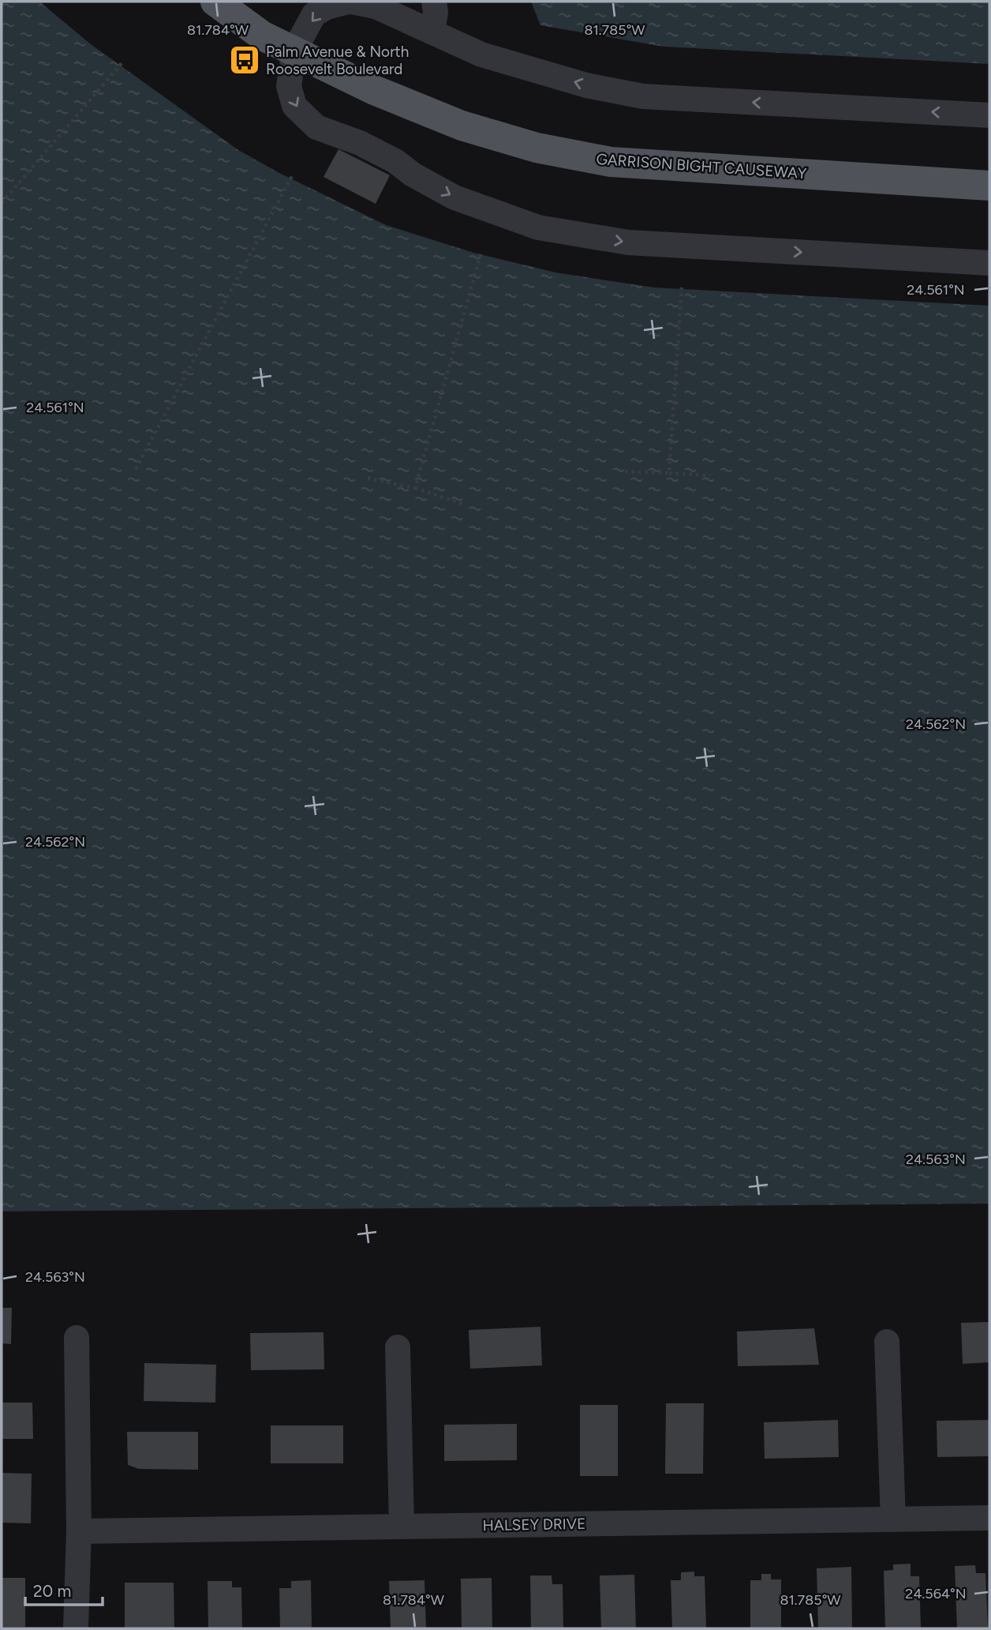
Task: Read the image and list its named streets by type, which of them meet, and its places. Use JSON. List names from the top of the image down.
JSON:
{
  "streets": {
    "main road": ["GARRISON BIGHT CAUSEWAY"],
    "street": ["HALSEY DRIVE"]
  },
  "places": {
    "bus stop": ["Palm Avenue & North Roosevelt Boulevard"]
  },
  "scale_bar": "20 m",
  "coordinates": [
    "81.784°W",
    "81.785°W",
    "24.561°N",
    "24.562°N",
    "24.563°N",
    "24.564°N"
  ]
}
